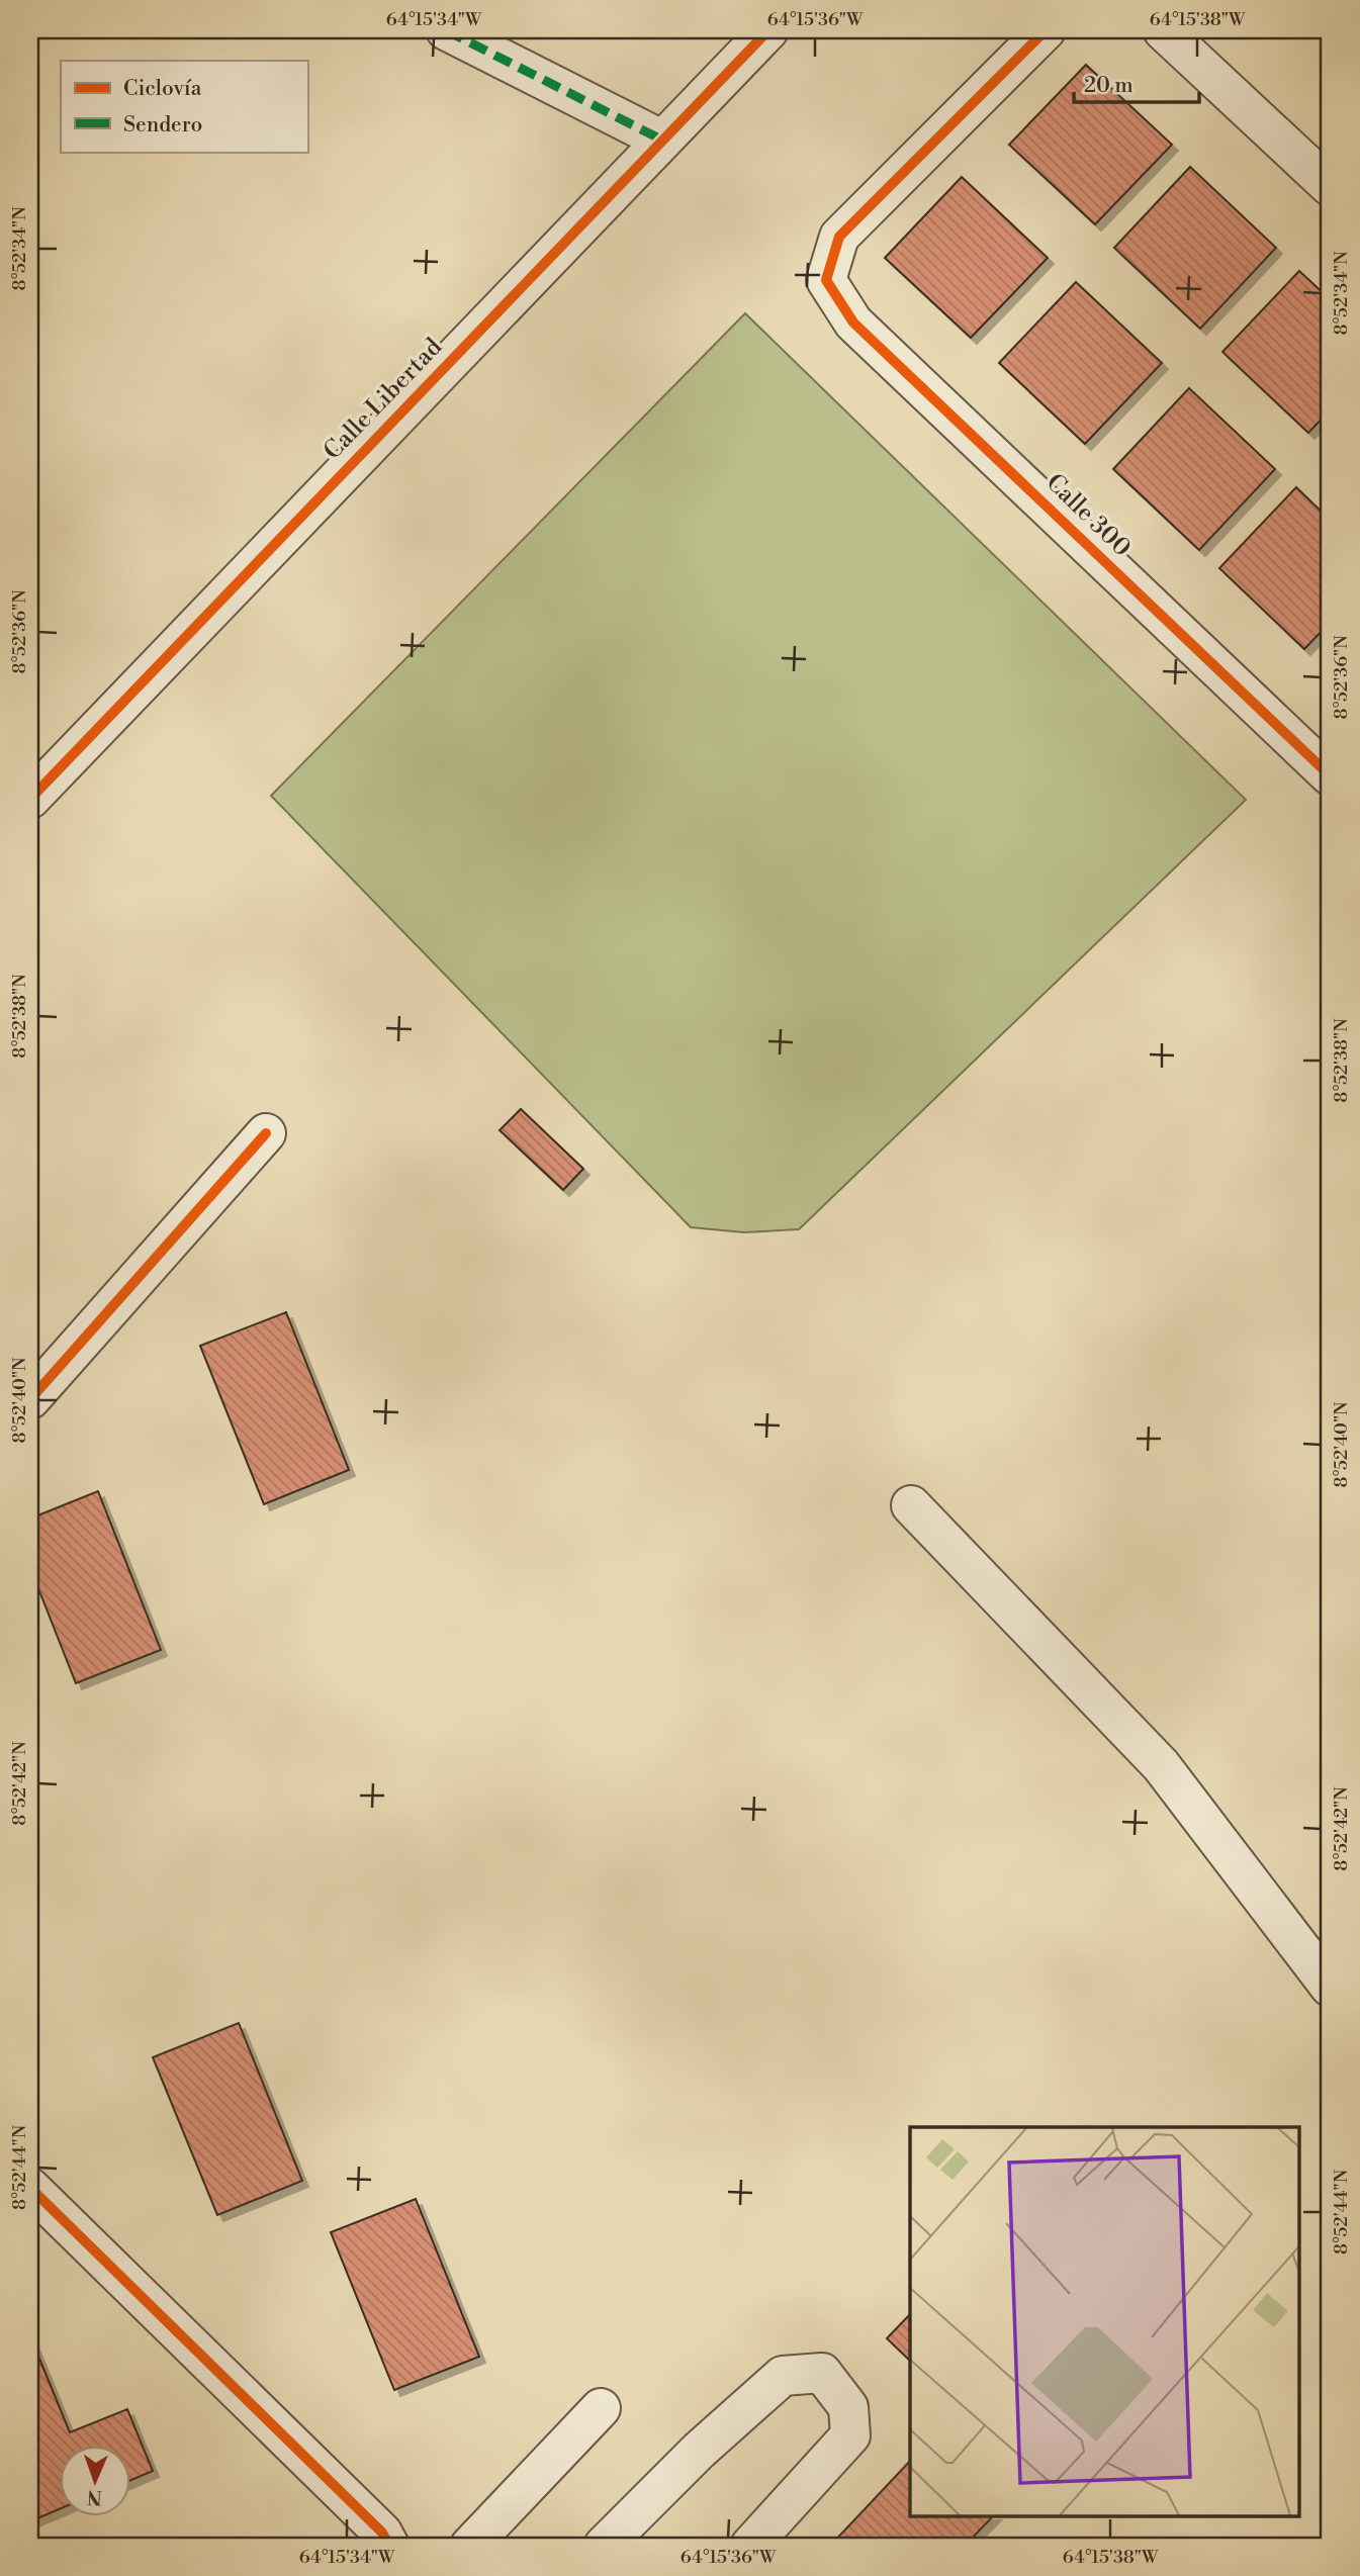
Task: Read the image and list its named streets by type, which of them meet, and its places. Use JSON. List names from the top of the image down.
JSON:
{
  "streets": {
    "street": ["Calle Libertad", "Calle 300"]
  },
  "legend": ["Ciclovía", "Sendero"],
  "scale_bar": "20 m",
  "north": "bottom",
  "coordinates": [
    "64°15'34\"W",
    "64°15'36\"W",
    "64°15'38\"W",
    "8°52'34\"N",
    "8°52'36\"N",
    "8°52'38\"N",
    "8°52'40\"N",
    "8°52'42\"N",
    "8°52'44\"N"
  ]
}
